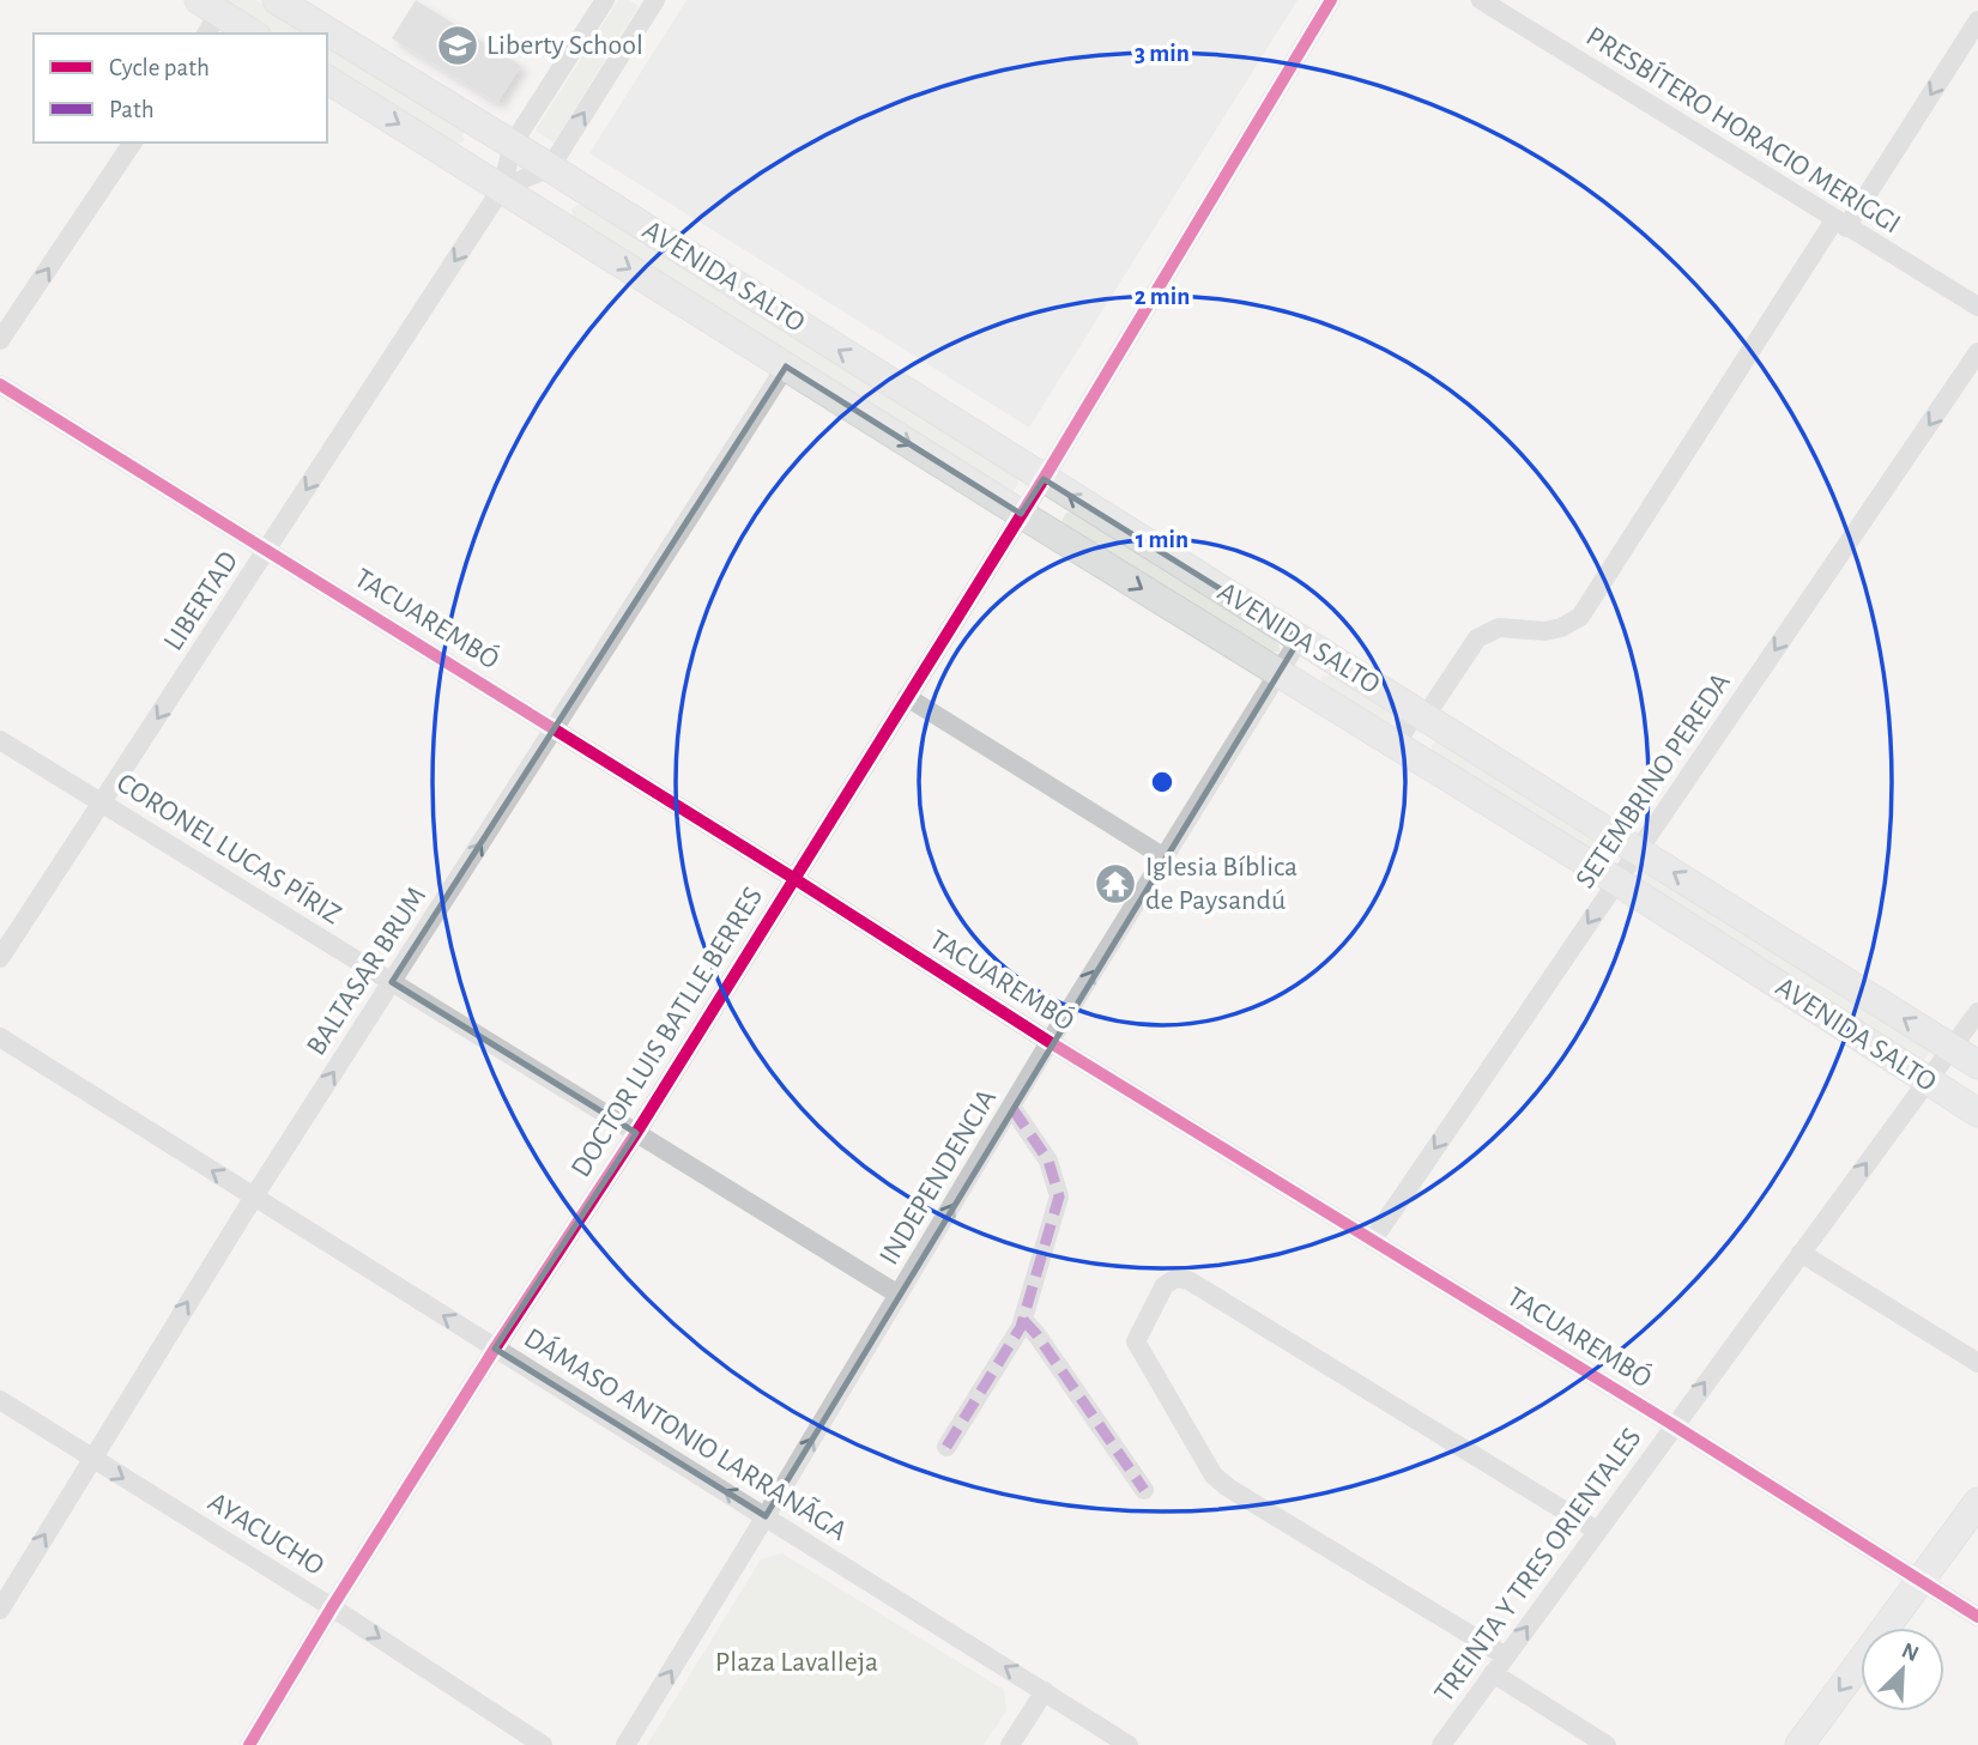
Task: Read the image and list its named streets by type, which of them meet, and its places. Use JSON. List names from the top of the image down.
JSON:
{
  "streets": {
    "street": [
      "PRESBÍTERO HORACIO MERIGGI",
      "AVENIDA SALTO",
      "LIBERTAD",
      "TACUAREMBÓ",
      "SETEMBRINO PEREDA",
      "CORONEL LUCAS PÍRIZ",
      "BALTASAR BRUM",
      "DOCTOR LUIS BATLLE BERRES",
      "INDEPENDENCIA",
      "DÁMASO ANTONIO LARRANÃGA",
      "AYACUCHO",
      "TREINTA Y TRES ORIENTALES"
    ]
  },
  "crossings": [
    ["AVENIDA SALTO", "LIBERTAD"],
    ["AVENIDA SALTO", "SETEMBRINO PEREDA"],
    ["AVENIDA SALTO", "BALTASAR BRUM"],
    ["AVENIDA SALTO", "DOCTOR LUIS BATLLE BERRES"],
    ["AVENIDA SALTO", "INDEPENDENCIA"],
    ["AVENIDA SALTO", "TREINTA Y TRES ORIENTALES"],
    ["LIBERTAD", "TACUAREMBÓ"],
    ["LIBERTAD", "CORONEL LUCAS PÍRIZ"],
    ["TACUAREMBÓ", "SETEMBRINO PEREDA"],
    ["TACUAREMBÓ", "BALTASAR BRUM"],
    ["TACUAREMBÓ", "DOCTOR LUIS BATLLE BERRES"],
    ["TACUAREMBÓ", "INDEPENDENCIA"],
    ["TACUAREMBÓ", "TREINTA Y TRES ORIENTALES"],
    ["CORONEL LUCAS PÍRIZ", "BALTASAR BRUM"],
    ["CORONEL LUCAS PÍRIZ", "DOCTOR LUIS BATLLE BERRES"],
    ["CORONEL LUCAS PÍRIZ", "INDEPENDENCIA"],
    ["BALTASAR BRUM", "DÁMASO ANTONIO LARRANÃGA"],
    ["BALTASAR BRUM", "AYACUCHO"],
    ["DOCTOR LUIS BATLLE BERRES", "DÁMASO ANTONIO LARRANÃGA"],
    ["DOCTOR LUIS BATLLE BERRES", "AYACUCHO"],
    ["INDEPENDENCIA", "DÁMASO ANTONIO LARRANÃGA"]
  ],
  "one_way": [
    "LIBERTAD",
    "SETEMBRINO PEREDA",
    "BALTASAR BRUM",
    "INDEPENDENCIA",
    "DÁMASO ANTONIO LARRANÃGA",
    "AYACUCHO",
    "TREINTA Y TRES ORIENTALES"
  ],
  "parks": ["Plaza Lavalleja"],
  "places": {
    "school or university": ["Liberty School"],
    "temple": ["Iglesia Bíblica de Paysandú"]
  },
  "legend": ["Cycle path", "Path"],
  "north": "top right",
  "rings": ["3 min", "2 min", "1 min"]
}
